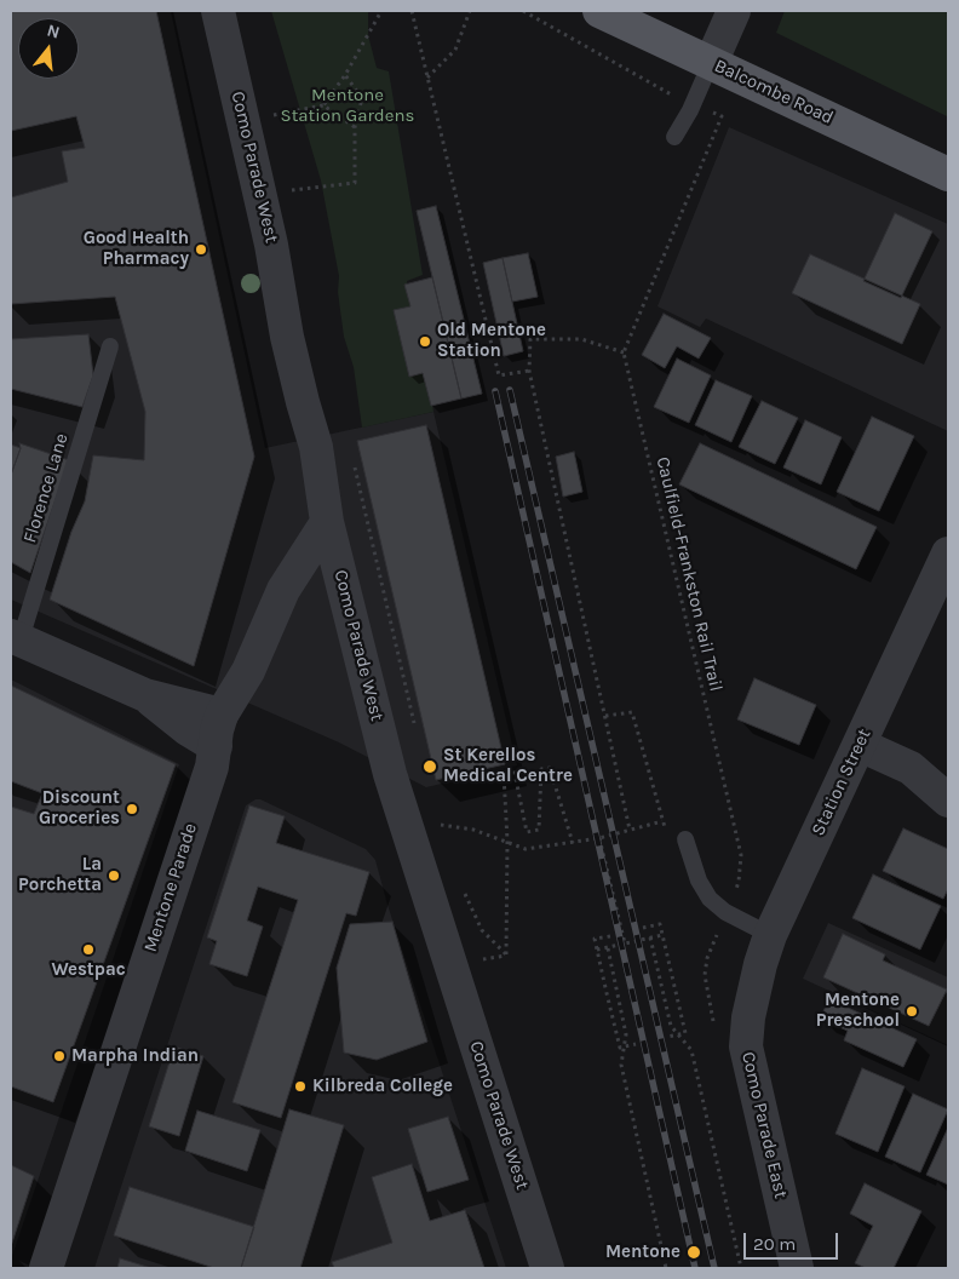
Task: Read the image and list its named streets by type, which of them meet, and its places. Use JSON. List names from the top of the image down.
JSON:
{
  "streets": {
    "main road": ["Balcombe Road"],
    "street": [
      "Como Parade West",
      "Station Street",
      "Mentone Parade",
      "Como Parade East"
    ],
    "lane": ["Florence Lane"],
    "path": ["Caulfield-Frankston Rail Trail"]
  },
  "crossings": [
    ["Como Parade West", "Mentone Parade"],
    ["Station Street", "Como Parade East"]
  ],
  "parks": ["Mentone Station Gardens"],
  "places": [
    "Good Health Pharmacy",
    "Old Mentone Station",
    "St Kerellos Medical Centre",
    "Discount Groceries",
    "La Porchetta",
    "Westpac",
    "Mentone Preschool",
    "Marpha Indian",
    "Kilbreda College",
    "Mentone"
  ],
  "scale_bar": "20 m",
  "north": "top"
}
